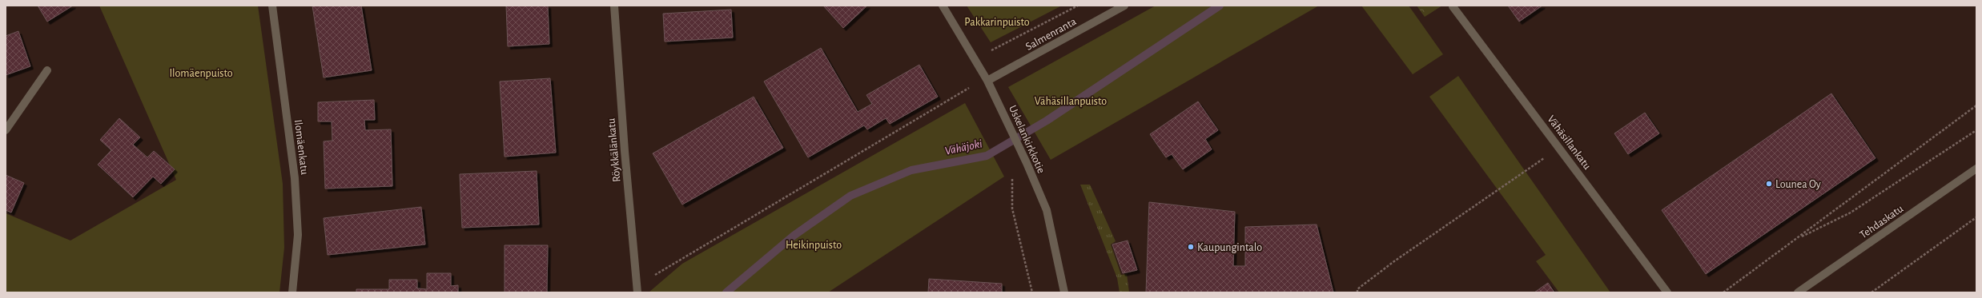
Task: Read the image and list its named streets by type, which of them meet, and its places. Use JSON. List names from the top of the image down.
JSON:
{
  "streets": {
    "street": [
      "Salmenranta",
      "Uskelankirkkotie",
      "Vähäsillankatu",
      "Ilomäenkatu",
      "Röykkälänkatu",
      "Tehdaskatu"
    ]
  },
  "crossings": [
    ["Salmenranta", "Uskelankirkkotie"]
  ],
  "water": ["Vähäjoki"],
  "parks": [
    "Pakkarinpuisto",
    "Ilomäenpuisto",
    "Vähäsillanpuisto",
    "Heikinpuisto"
  ],
  "places": ["Lounea Oy", "Kaupungintalo"]
}
